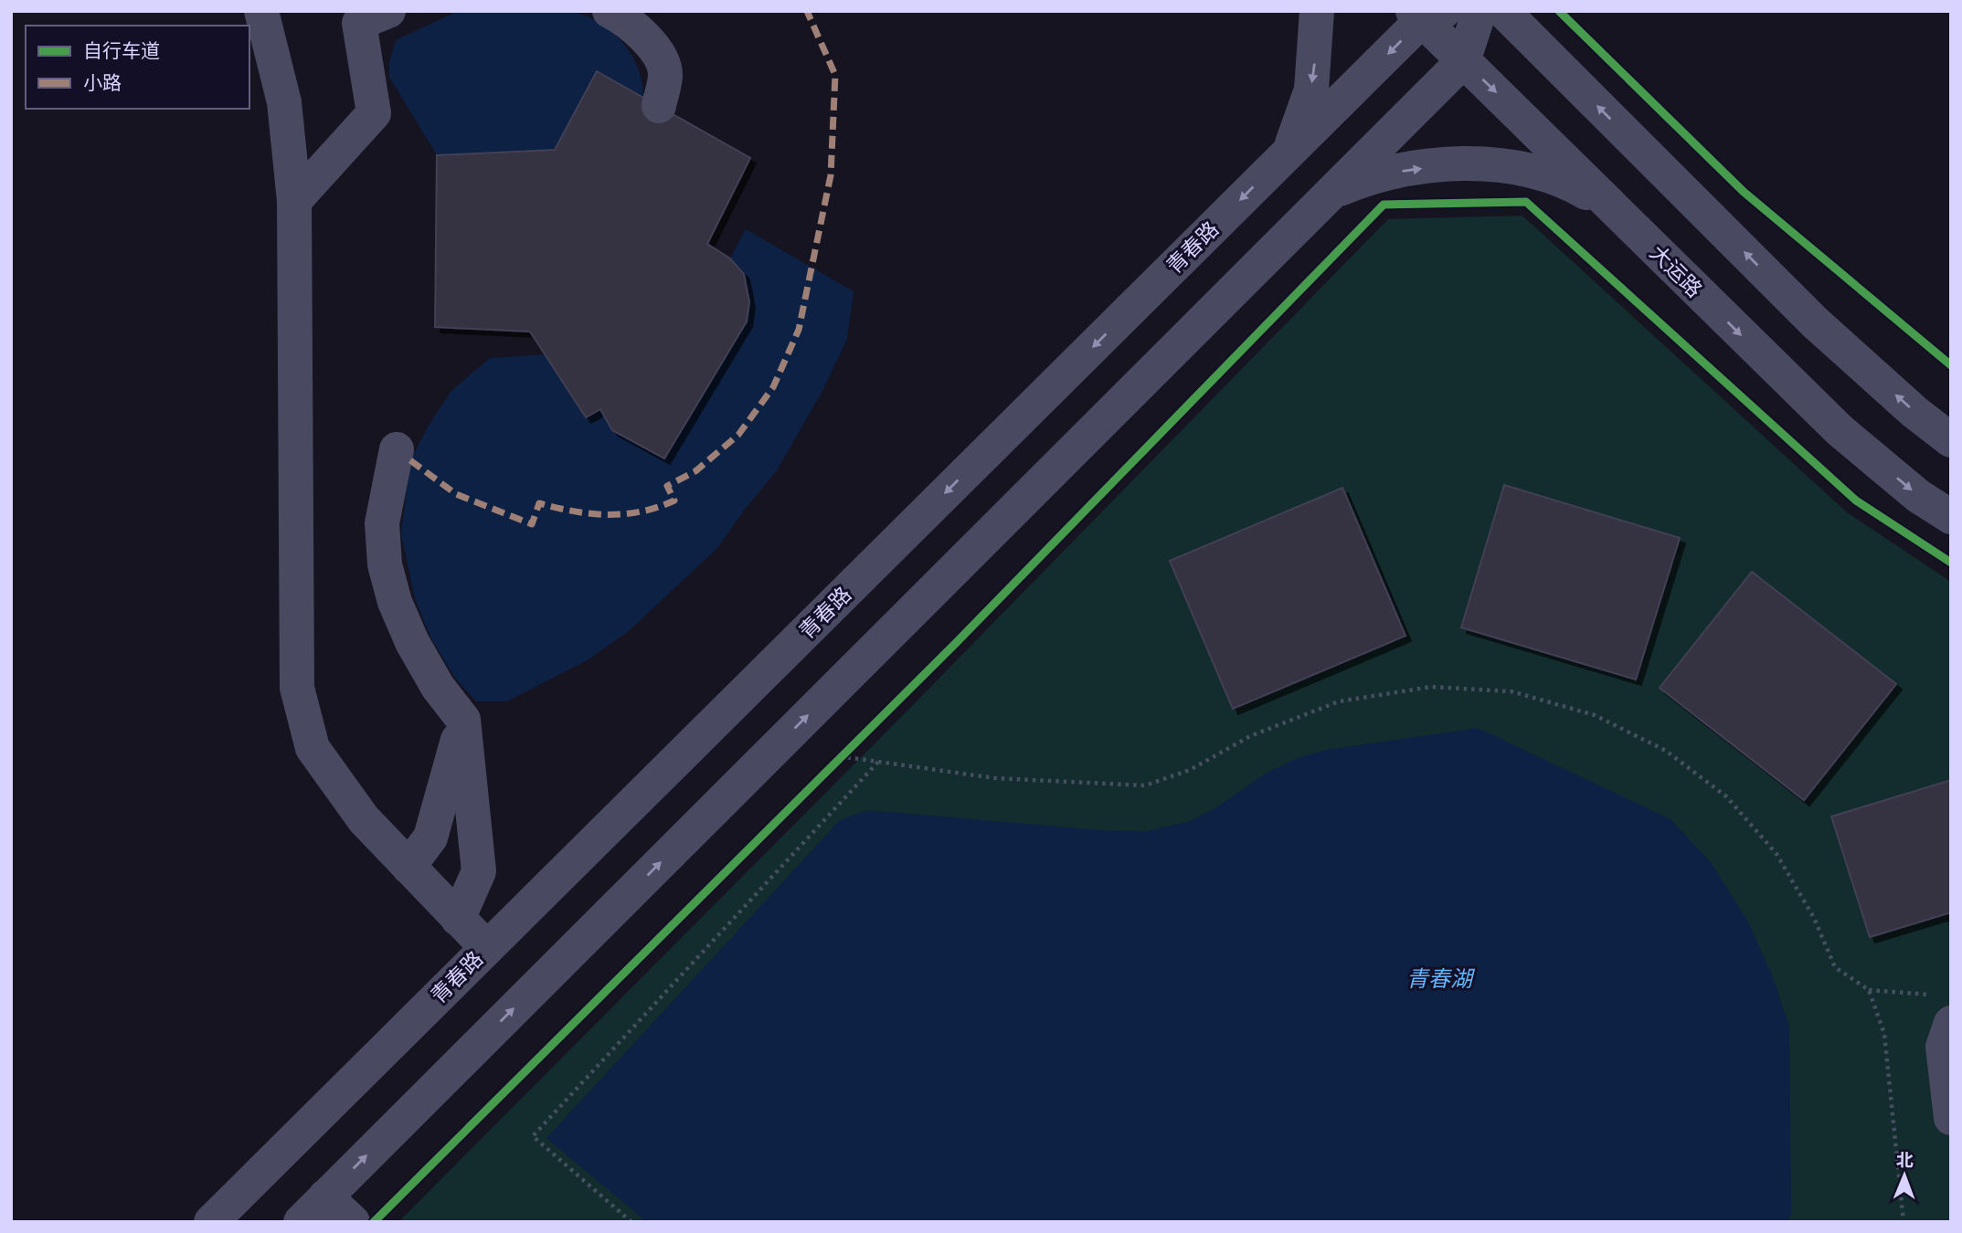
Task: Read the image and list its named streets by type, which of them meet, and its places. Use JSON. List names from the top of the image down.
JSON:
{
  "streets": {
    "street": ["青春路", "大运路"]
  },
  "crossings": [
    ["青春路", "大运路"]
  ],
  "water": ["青春湖"],
  "legend": ["自行车道", "小路"],
  "north": "top"
}
